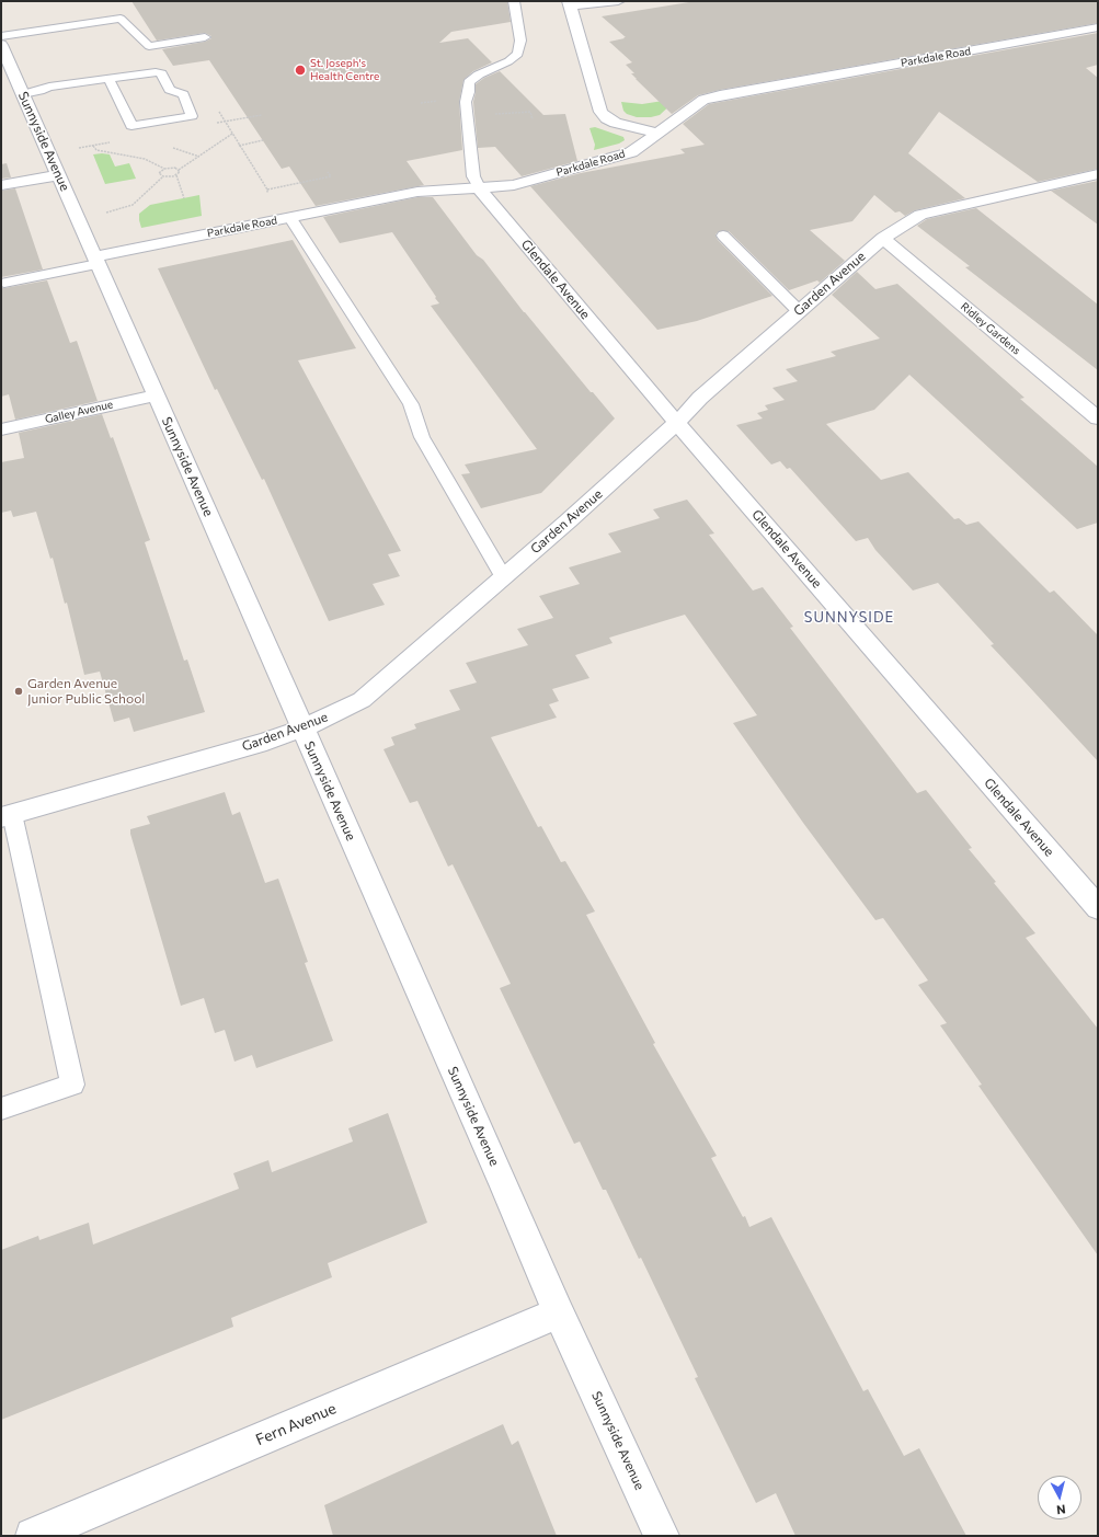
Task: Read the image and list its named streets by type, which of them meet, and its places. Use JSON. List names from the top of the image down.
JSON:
{
  "streets": {
    "street": [
      "Parkdale Road",
      "Sunnyside Avenue",
      "Glendale Avenue",
      "Garden Avenue",
      "Ridley Gardens",
      "Galley Avenue",
      "Fern Avenue"
    ]
  },
  "crossings": [
    ["Parkdale Road", "Sunnyside Avenue"],
    ["Parkdale Road", "Glendale Avenue"],
    ["Sunnyside Avenue", "Garden Avenue"],
    ["Sunnyside Avenue", "Galley Avenue"],
    ["Sunnyside Avenue", "Fern Avenue"],
    ["Glendale Avenue", "Garden Avenue"],
    ["Garden Avenue", "Ridley Gardens"]
  ],
  "districts": ["SUNNYSIDE"],
  "places": ["St. Joseph's Health Centre", "Garden Avenue Junior Public School"],
  "north": "bottom"
}
